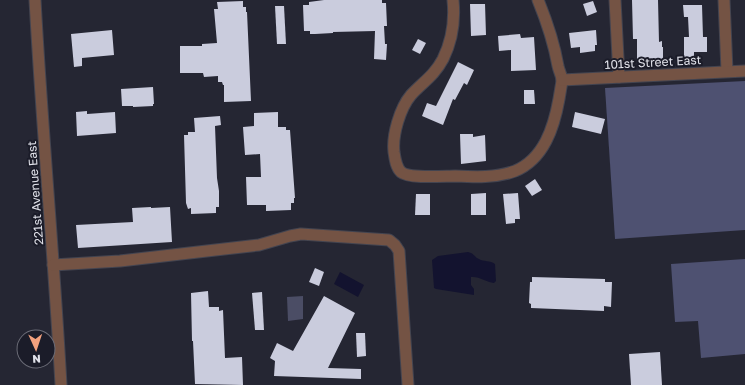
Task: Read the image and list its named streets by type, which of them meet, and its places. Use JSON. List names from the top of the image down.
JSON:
{
  "streets": {
    "street": ["101st Street East", "221st Avenue East"]
  },
  "north": "bottom"
}
